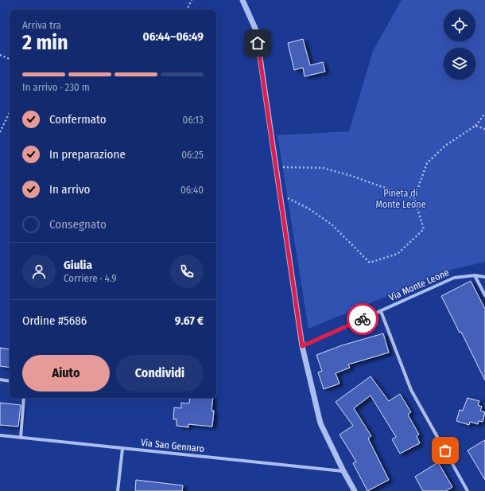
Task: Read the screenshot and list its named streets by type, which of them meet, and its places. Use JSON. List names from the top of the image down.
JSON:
{
  "streets": {
    "street": ["Via Monte Leone", "Via San Gennaro"]
  },
  "parks": ["Pineta di Monte Leone"],
  "page": {
    "heading": ["2 min", "Arriva tra", "06:44–06:49"],
    "panel": [
      "Giulia",
      "Corriere · 4.9",
      "Ordine #5686",
      "9.67 €"
    ],
    "bar": "In arrivo · 230 m",
    "list": [
      ["Confermato", "06:13"],
      ["In preparazione", "06:25"],
      ["In arrivo", "06:40"],
      "Consegnato"
    ],
    "buttons": ["Aiuto", "Condividi"]
  }
}
